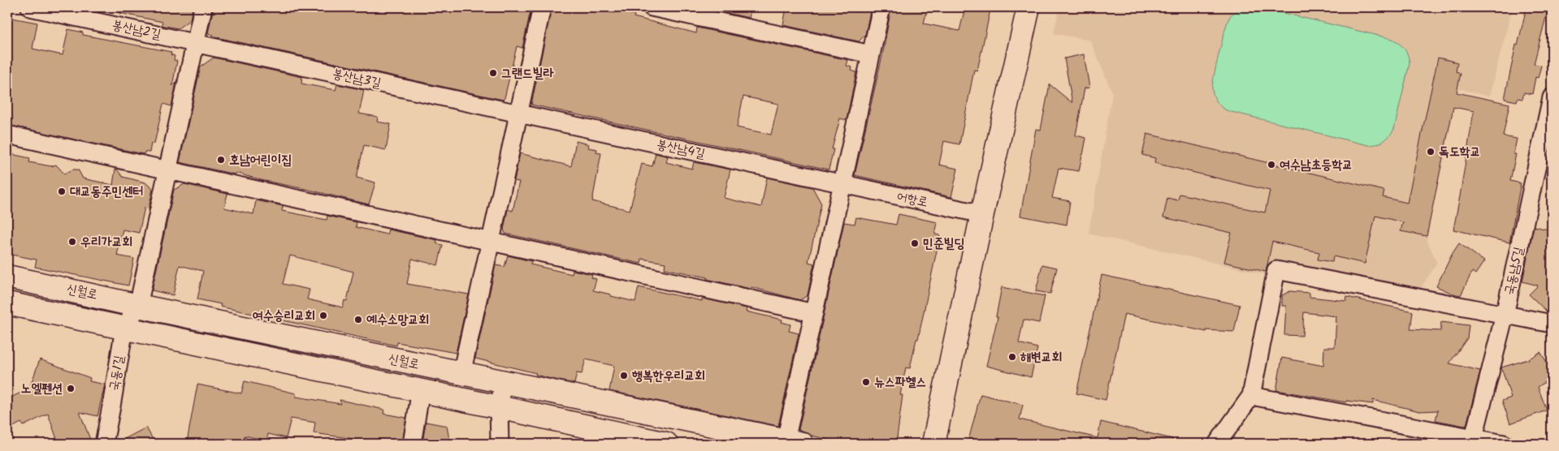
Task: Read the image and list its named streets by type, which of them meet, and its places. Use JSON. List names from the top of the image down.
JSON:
{
  "streets": {
    "street": [
      "봉산남2길",
      "봉산남3길",
      "봉산남4길",
      "어항로",
      "국동남5길",
      "신월로",
      "국동1길"
    ]
  },
  "crossings": [
    ["봉산남2길", "봉산남3길"],
    ["봉산남3길", "봉산남4길"],
    ["봉산남4길", "어항로"],
    ["신월로", "국동1길"]
  ],
  "places": [
    "그랜드빌라",
    "독도학교",
    "호남어린이집",
    "여수남초등학교",
    "대교동주민센터",
    "우리가교회",
    "민준빌딩",
    "여수승리교회",
    "예수소망교회",
    "해변교회",
    "행복한우리교회",
    "뉴스파헬스",
    "노엘펜션"
  ]
}
